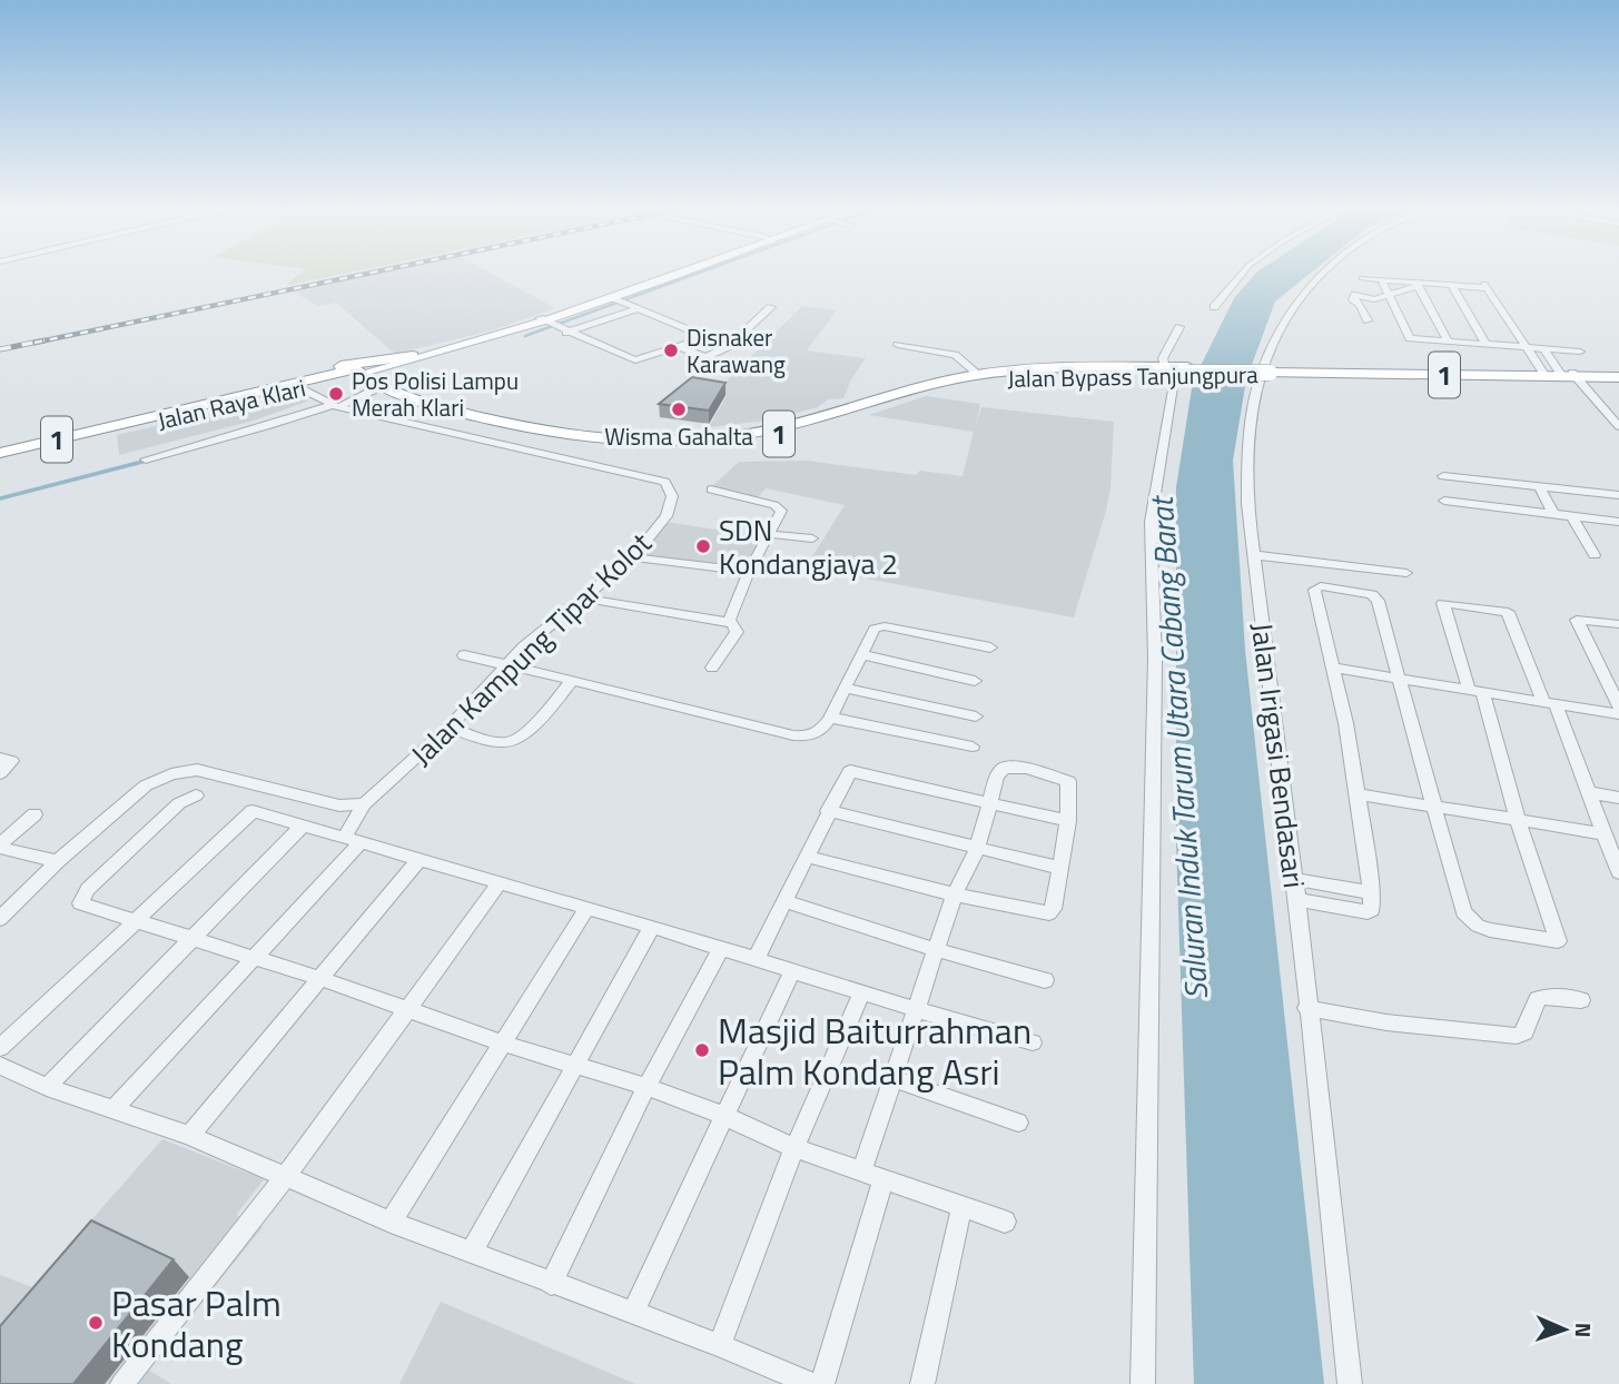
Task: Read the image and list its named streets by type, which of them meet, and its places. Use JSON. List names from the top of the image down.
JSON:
{
  "streets": {
    "highway": ["1", "Jalan Bypass Tanjungpura", "Jalan Raya Klari"],
    "street": ["Jalan Kampung Tipar Kolot", "Jalan Irigasi Bendasari"]
  },
  "crossings": [
    ["Jalan Bypass Tanjungpura", "Jalan Raya Klari"],
    ["Jalan Raya Klari", "Jalan Kampung Tipar Kolot"]
  ],
  "water": ["Saluran Induk Tarum Utara Cabang Barat"],
  "places": [
    "Disnaker Karawang",
    "Pos Polisi Lampu Merah Klari",
    "Wisma Gahalta",
    "SDN Kondangjaya 2",
    "Masjid Baiturrahman Palm Kondang Asri",
    "Pasar Palm Kondang"
  ],
  "north": "right"
}
